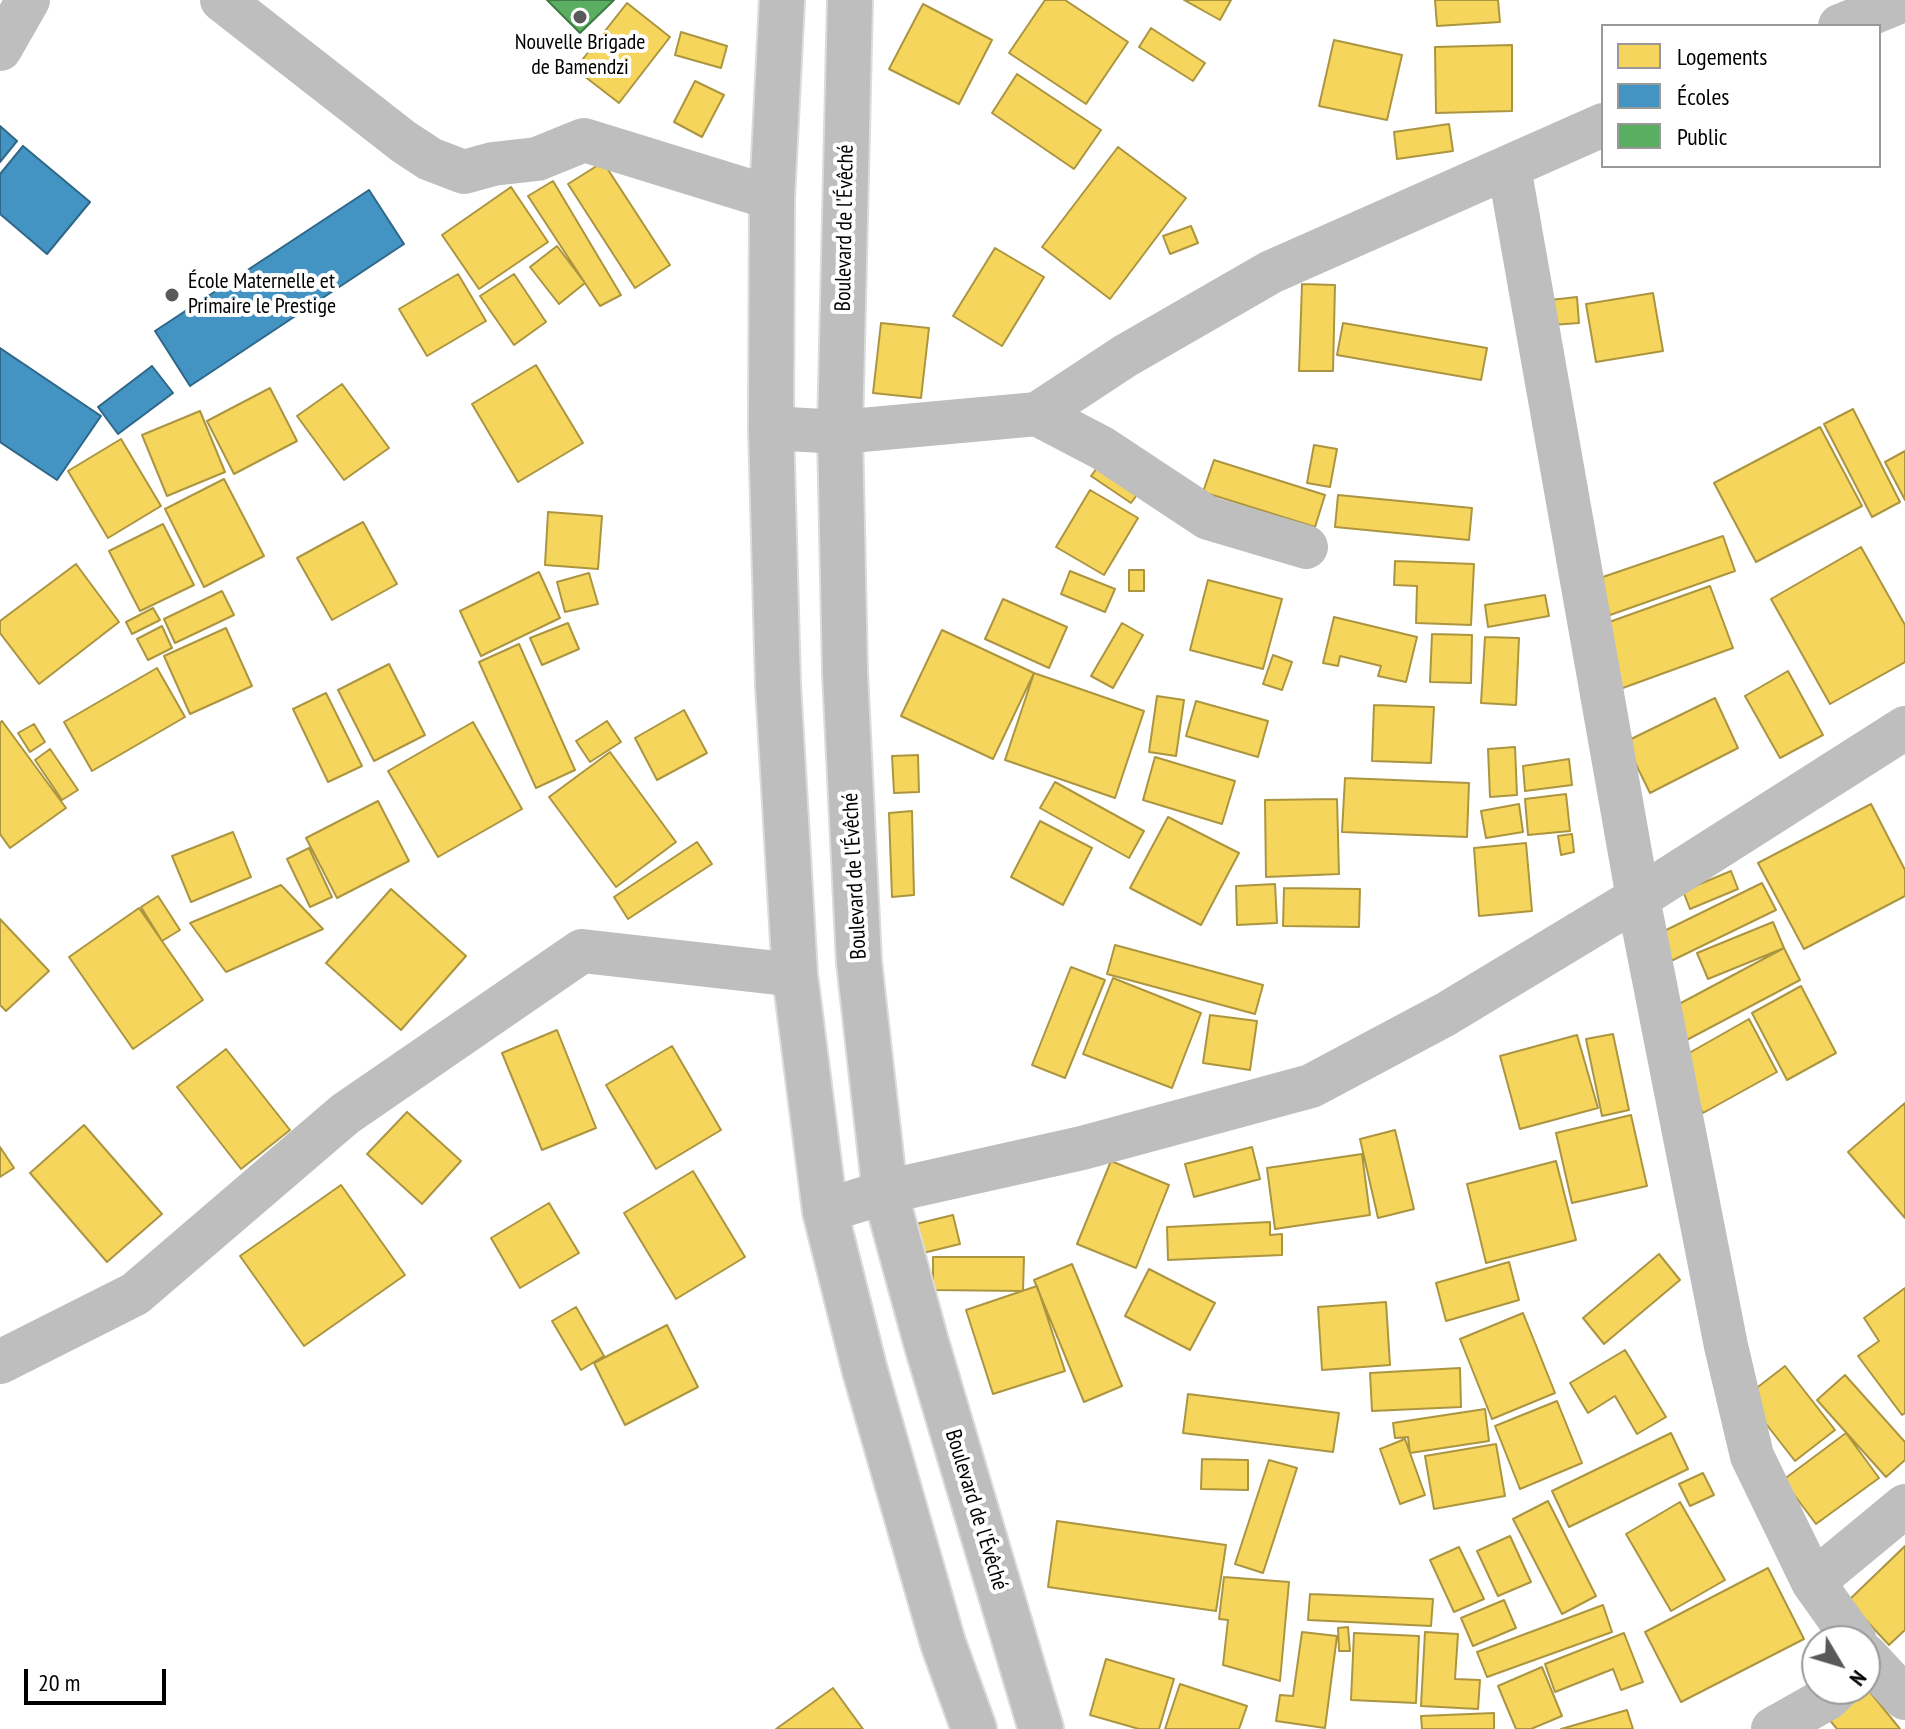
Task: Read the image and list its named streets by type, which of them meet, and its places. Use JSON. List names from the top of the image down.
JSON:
{
  "streets": {
    "street": ["Boulevard de l'Évêché"]
  },
  "places": ["Nouvelle Brigade de Bamendzi", "École Maternelle et Primaire le Prestige"],
  "legend": ["Logements", "Écoles", "Public"],
  "scale_bar": "20 m",
  "north": "bottom right"
}
